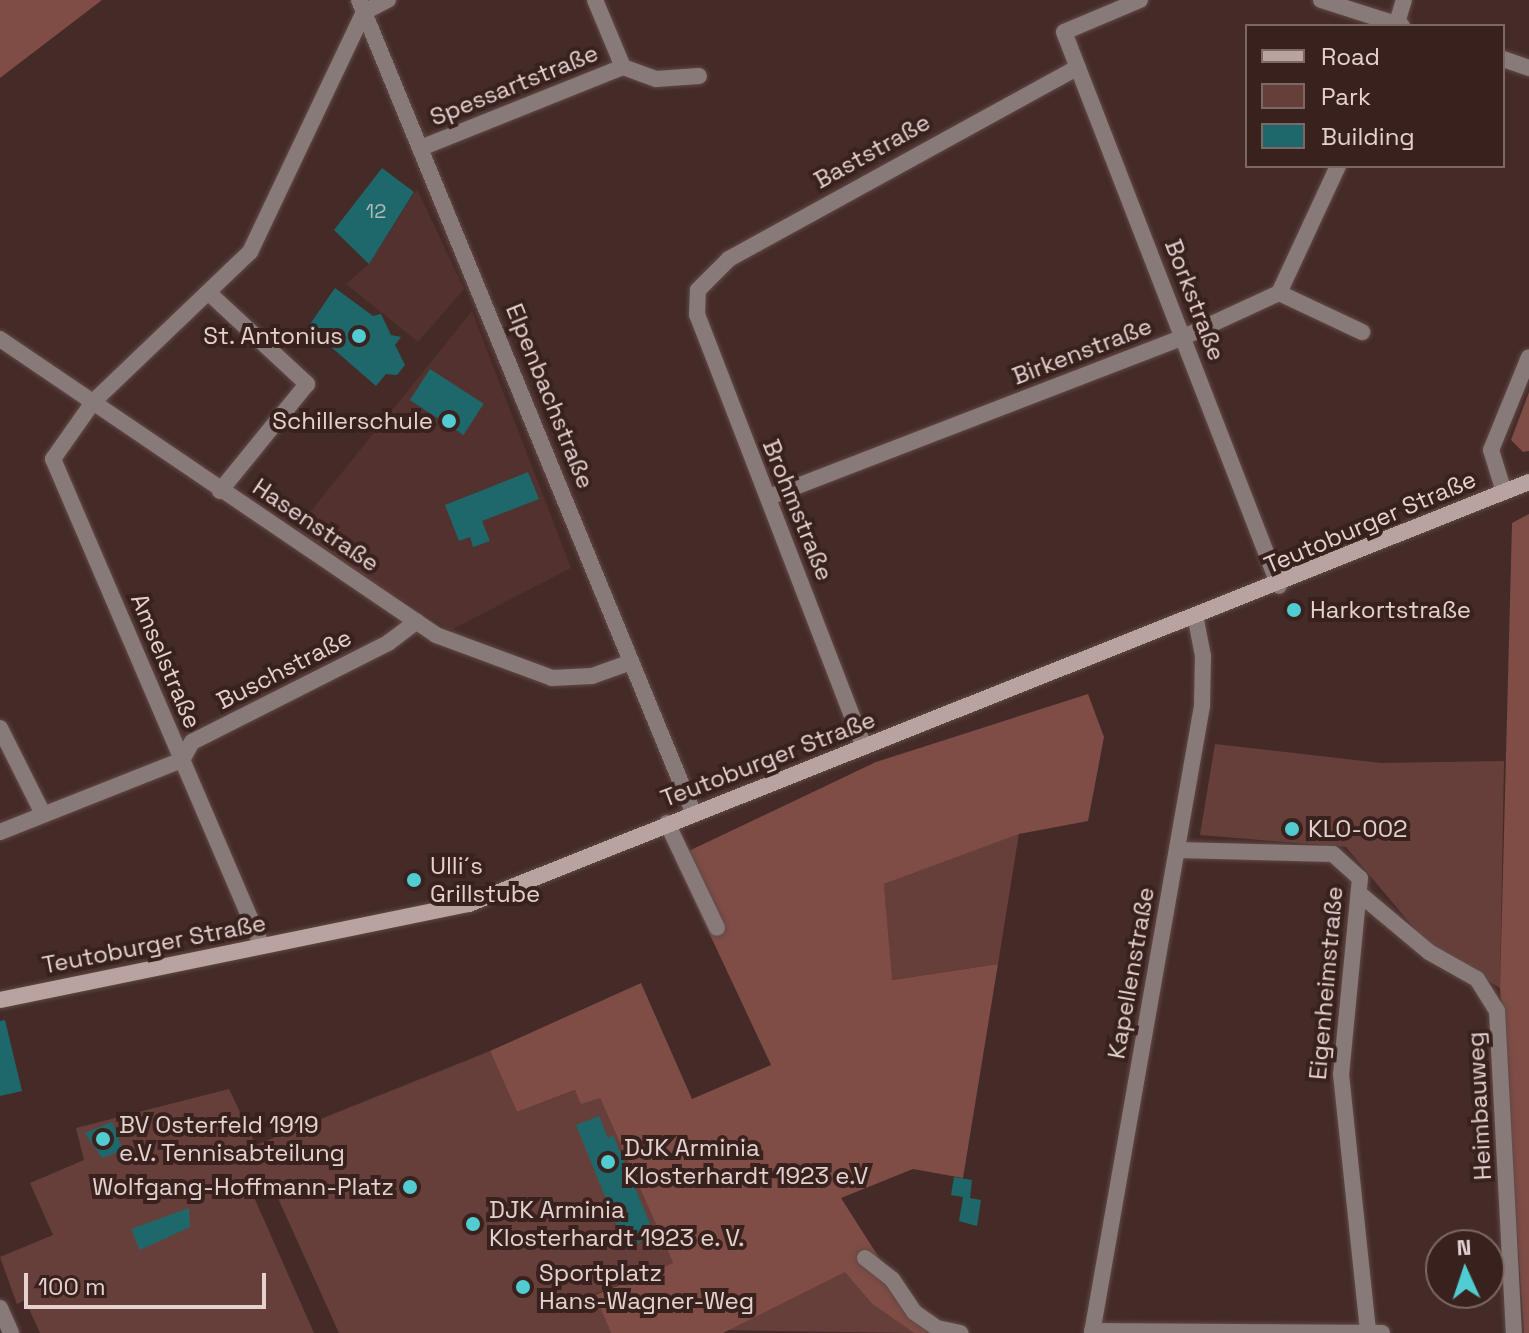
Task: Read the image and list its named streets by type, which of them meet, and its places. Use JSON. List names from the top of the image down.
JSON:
{
  "streets": {
    "main road": ["Teutoburger Straße"],
    "street": [
      "Spessartstraße",
      "Baststraße",
      "Borkstraße",
      "Birkenstraße",
      "Elpenbachstraße",
      "Brohmstraße",
      "Hasenstraße",
      "Amselstraße",
      "Buschstraße",
      "Kapellenstraße",
      "Eigenheimstraße",
      "Heimbauweg"
    ]
  },
  "crossings": [
    ["Spessartstraße", "Elpenbachstraße"],
    ["Baststraße", "Borkstraße"],
    ["Baststraße", "Brohmstraße"],
    ["Borkstraße", "Birkenstraße"],
    ["Borkstraße", "Teutoburger Straße"],
    ["Birkenstraße", "Brohmstraße"],
    ["Elpenbachstraße", "Teutoburger Straße"],
    ["Elpenbachstraße", "Hasenstraße"],
    ["Brohmstraße", "Teutoburger Straße"],
    ["Teutoburger Straße", "Amselstraße"],
    ["Teutoburger Straße", "Kapellenstraße"],
    ["Hasenstraße", "Amselstraße"],
    ["Hasenstraße", "Buschstraße"],
    ["Amselstraße", "Buschstraße"],
    ["Kapellenstraße", "Eigenheimstraße"],
    ["Eigenheimstraße", "Heimbauweg"]
  ],
  "places": [
    "St. Antonius",
    "Schillerschule",
    "Harkortstraße",
    "KLO-002",
    "Ulli´s Grillstube",
    "BV Osterfeld 1919 e.V. Tennisabteilung",
    "DJK Arminia Klosterhardt 1923 e.V",
    "Wolfgang-Hoffmann-Platz",
    "DJK Arminia Klosterhardt 1923 e. V.",
    "Sportplatz Hans-Wagner-Weg"
  ],
  "house_numbers": ["12"],
  "legend": ["Road", "Park", "Building"],
  "scale_bar": "100 m",
  "north": "top"
}
